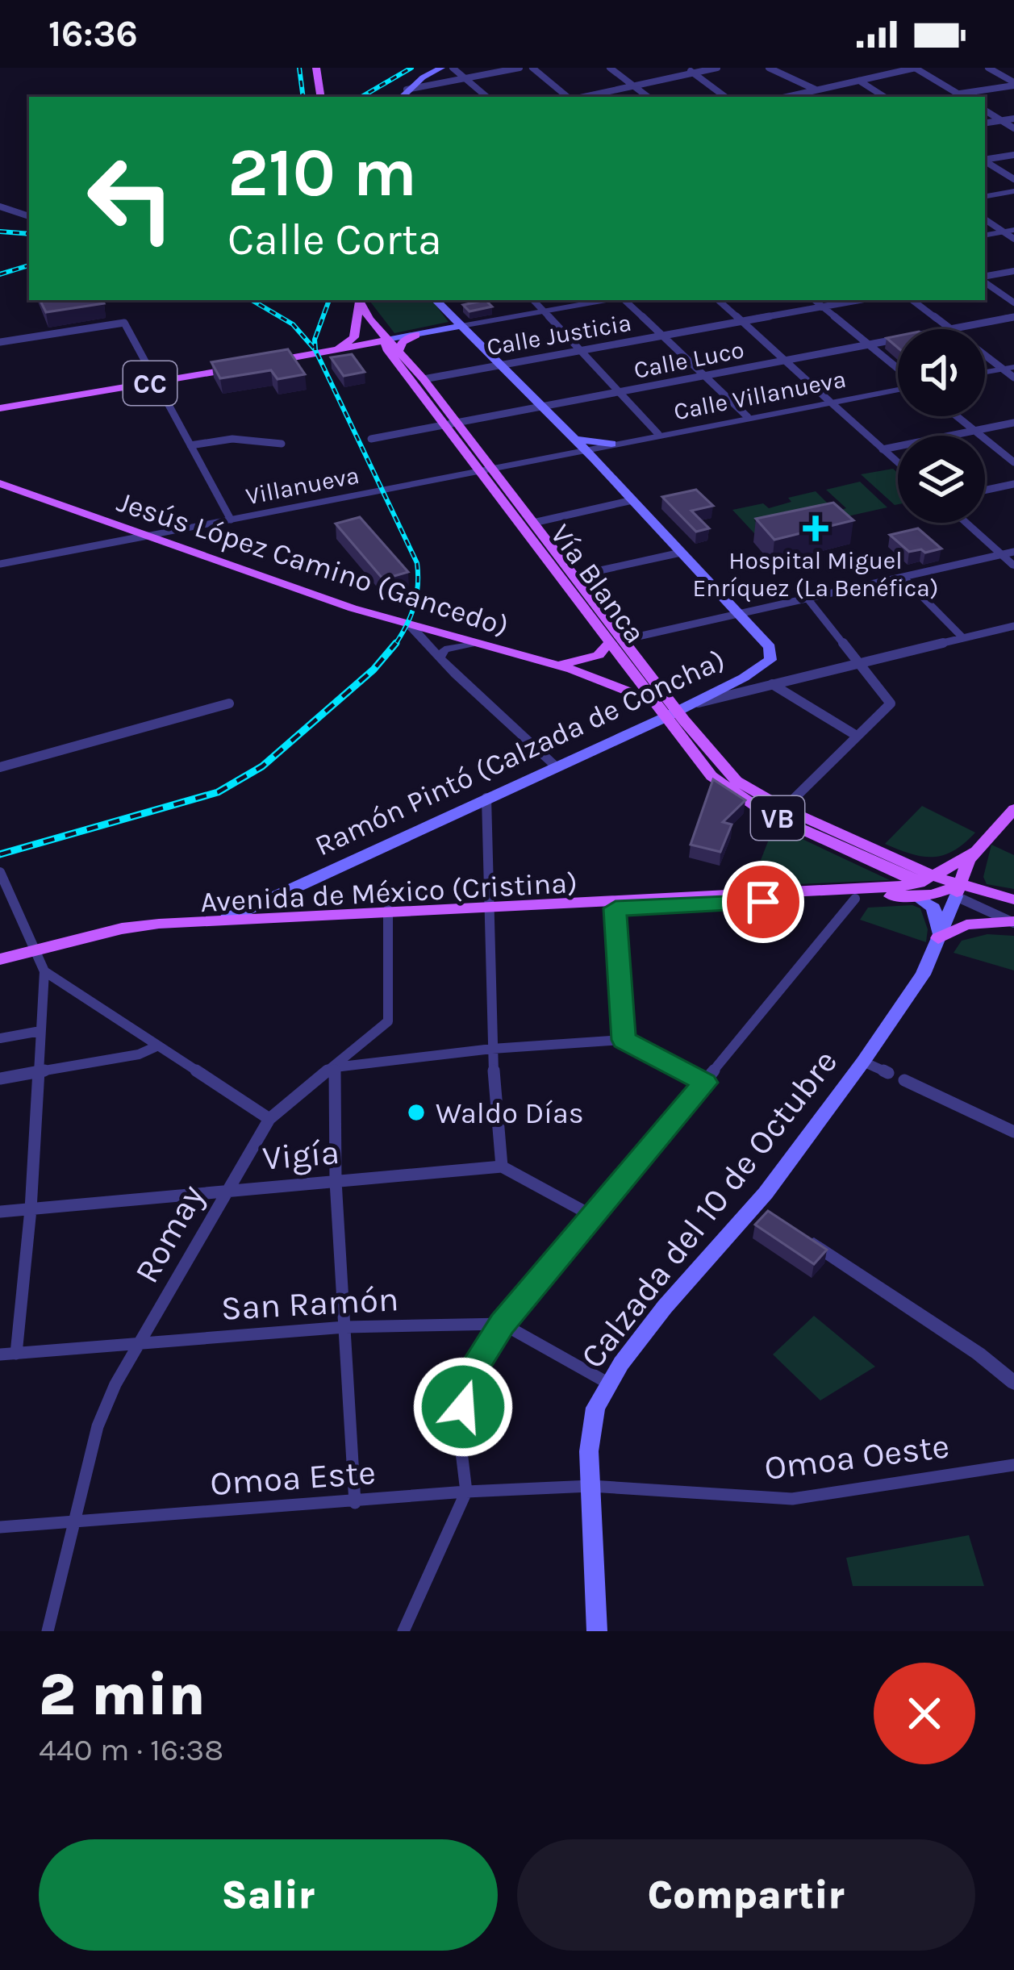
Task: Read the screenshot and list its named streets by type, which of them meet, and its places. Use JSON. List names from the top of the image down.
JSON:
{
  "streets": {
    "main road": [
      "CC",
      "Jesús López Camino (Gancedo)",
      "Vía Blanca",
      "Ramón Pintó (Calzada de Concha)",
      "VB",
      "Avenida de México (Cristina)",
      "Calzada del 10 de Octubre"
    ],
    "street": [
      "Calle Justicia",
      "Calle Luco",
      "Calle Villanueva",
      "Villanueva",
      "Vigía",
      "Romay",
      "San Ramón",
      "Omoa Oeste",
      "Omoa Este"
    ]
  },
  "crossings": [
    ["Calle Justicia", "Vía Blanca"],
    ["Calle Justicia", "Ramón Pintó (Calzada de Concha)"],
    ["Calle Luco", "Vía Blanca"],
    ["Calle Luco", "Ramón Pintó (Calzada de Concha)"],
    ["Calle Villanueva", "Villanueva"],
    ["Villanueva", "Jesús López Camino (Gancedo)"],
    ["Villanueva", "Vía Blanca"],
    ["Villanueva", "Ramón Pintó (Calzada de Concha)"],
    ["Vía Blanca", "Ramón Pintó (Calzada de Concha)"],
    ["Vía Blanca", "Avenida de México (Cristina)"],
    ["Vía Blanca", "Calzada del 10 de Octubre"],
    ["Ramón Pintó (Calzada de Concha)", "Avenida de México (Cristina)"],
    ["Avenida de México (Cristina)", "Calzada del 10 de Octubre"],
    ["Avenida de México (Cristina)", "Romay"],
    ["Vigía", "Romay"],
    ["Calzada del 10 de Octubre", "Omoa Oeste"],
    ["Calzada del 10 de Octubre", "Omoa Este"],
    ["Romay", "San Ramón"],
    ["Romay", "Omoa Este"],
    ["Omoa Oeste", "Omoa Este"]
  ],
  "places": {
    "health": ["Hospital Miguel Enríquez (La Benéfica)"],
    "other": ["Waldo Días"]
  },
  "page": {
    "status": "16:36",
    "turn": ["210 m", "Calle Corta"],
    "heading": ["2 min", "440 m · 16:38"],
    "buttons": ["Salir", "Compartir"]
  }
}
